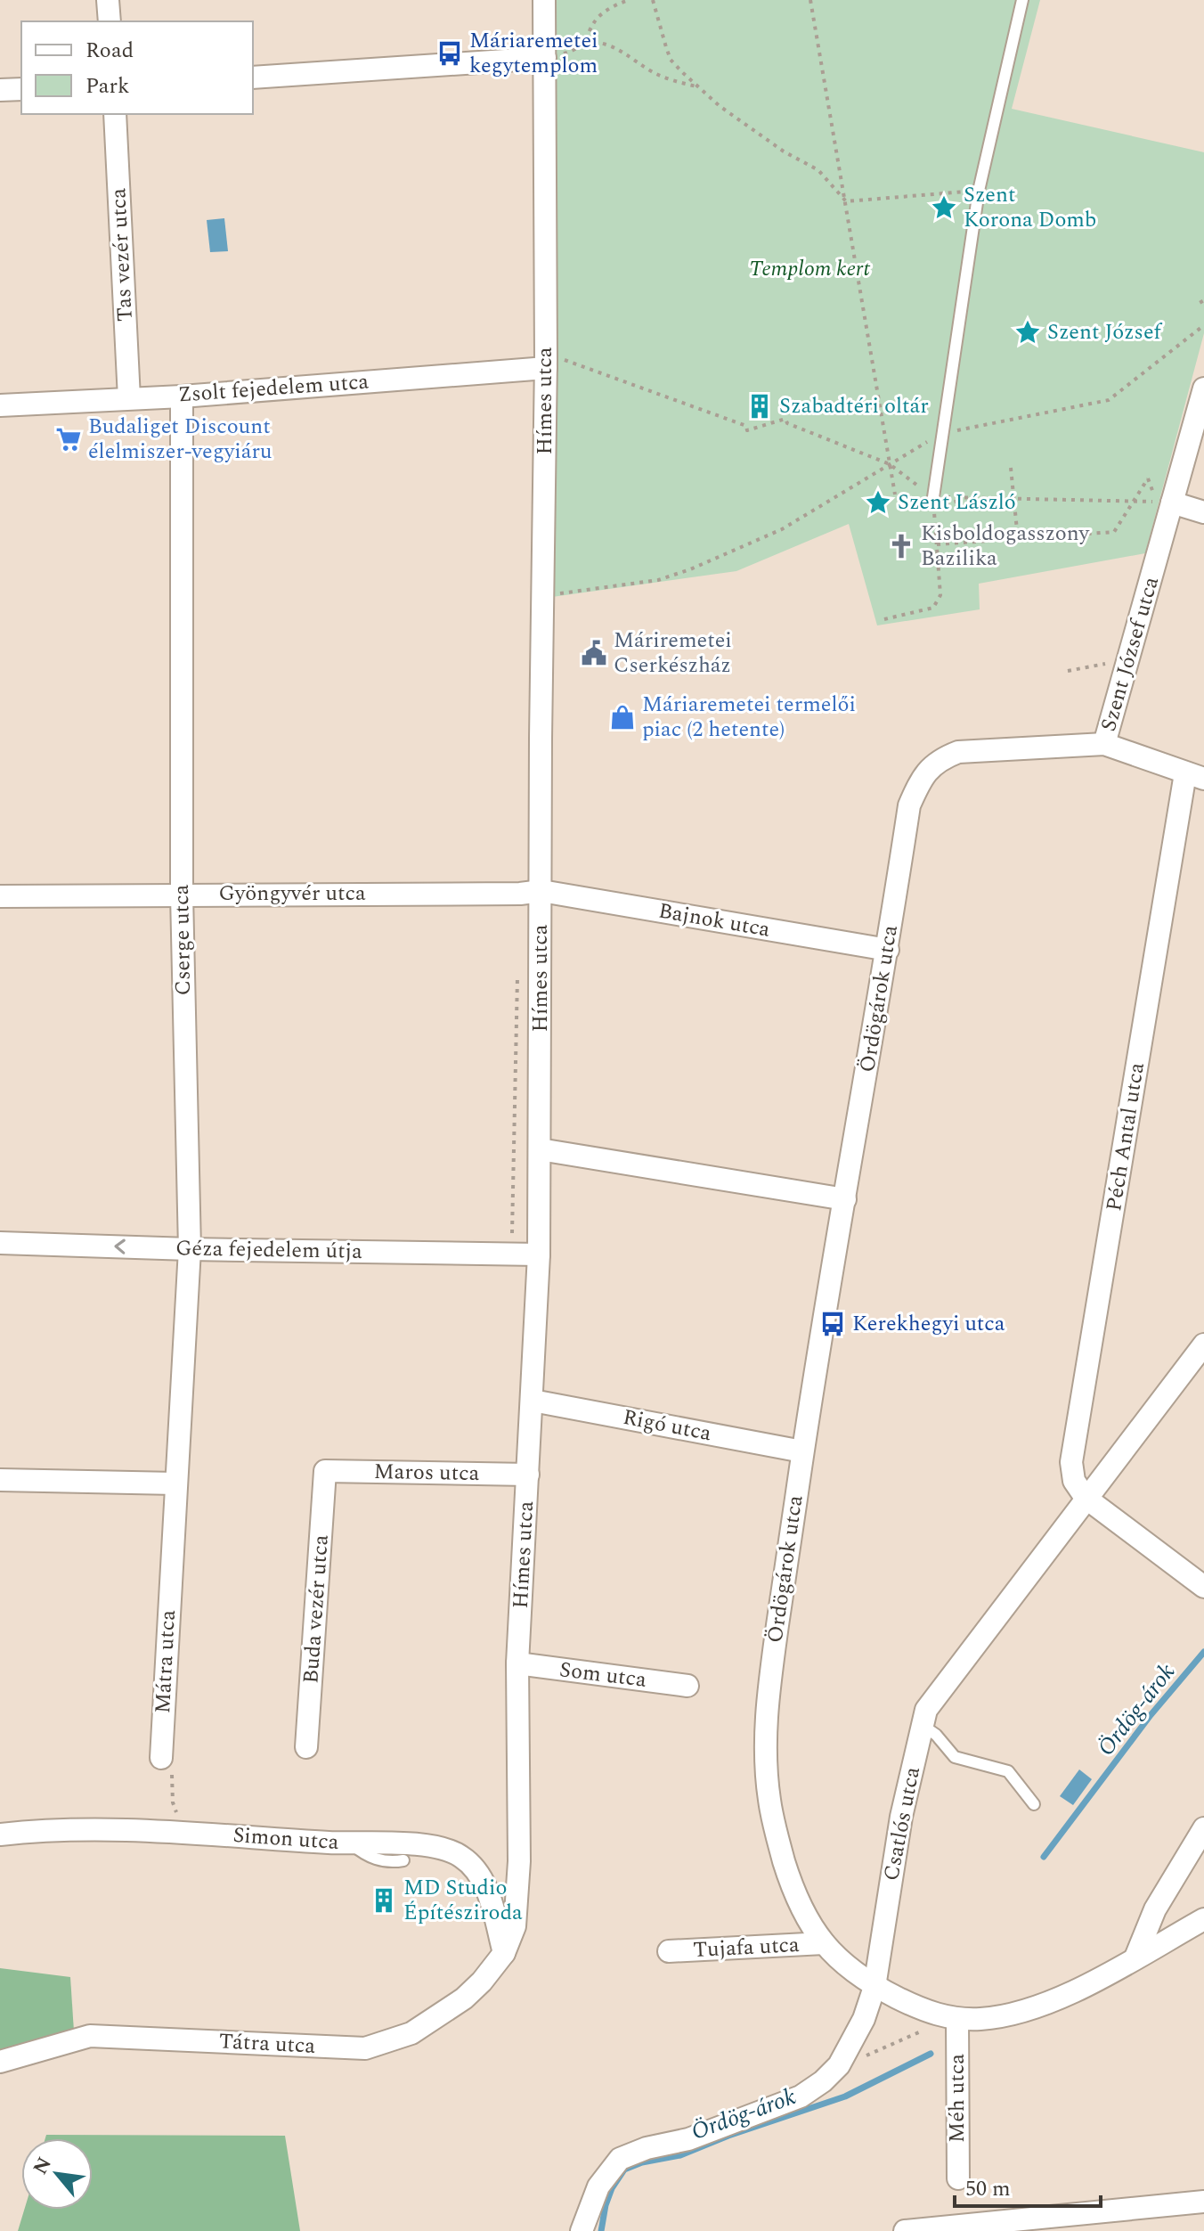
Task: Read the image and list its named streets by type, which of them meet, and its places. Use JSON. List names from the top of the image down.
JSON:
{
  "streets": {
    "street": [
      "Tas vezér utca",
      "Zsolt fejedelem utca",
      "Hímes utca",
      "Szent József utca",
      "Gyöngyvér utca",
      "Bajnok utca",
      "Cserge utca",
      "Ördögárok utca",
      "Péch Antal utca",
      "Géza fejedelem útja",
      "Rigó utca",
      "Maros utca",
      "Buda vezér utca",
      "Mátra utca",
      "Som utca",
      "Csatlós utca",
      "Simon utca",
      "Tujafa utca",
      "Tátra utca",
      "Méh utca"
    ]
  },
  "crossings": [
    ["Tas vezér utca", "Zsolt fejedelem utca"],
    ["Zsolt fejedelem utca", "Hímes utca"],
    ["Zsolt fejedelem utca", "Cserge utca"],
    ["Hímes utca", "Gyöngyvér utca"],
    ["Hímes utca", "Bajnok utca"],
    ["Hímes utca", "Géza fejedelem útja"],
    ["Hímes utca", "Rigó utca"],
    ["Hímes utca", "Maros utca"],
    ["Hímes utca", "Som utca"],
    ["Hímes utca", "Simon utca"],
    ["Hímes utca", "Tátra utca"],
    ["Szent József utca", "Ördögárok utca"],
    ["Gyöngyvér utca", "Bajnok utca"],
    ["Gyöngyvér utca", "Cserge utca"],
    ["Bajnok utca", "Ördögárok utca"],
    ["Cserge utca", "Géza fejedelem útja"],
    ["Cserge utca", "Mátra utca"],
    ["Ördögárok utca", "Rigó utca"],
    ["Ördögárok utca", "Csatlós utca"],
    ["Ördögárok utca", "Tujafa utca"],
    ["Ördögárok utca", "Méh utca"],
    ["Péch Antal utca", "Csatlós utca"],
    ["Maros utca", "Buda vezér utca"],
    ["Simon utca", "Tátra utca"]
  ],
  "one_way": ["Géza fejedelem útja"],
  "water": ["Ördög-árok"],
  "parks": ["Templom kert"],
  "places": {
    "bus stop": ["Máriaremetei kegytemplom", "Kerekhegyi utca"],
    "place": ["Szent Korona Domb", "Szent József", "Szent László"],
    "building": ["Szabadtéri oltár", "MD Studio Építésziroda"],
    "supermarket": ["Budaliget Discount élelmiszer-vegyiáru"],
    "church": ["Kisboldogasszony Bazilika"],
    "public building": ["Máriremetei Cserkészház"],
    "shop": ["Máriaremetei termelői piac (2 hetente)"]
  },
  "legend": ["Road", "Park"],
  "scale_bar": "50 m",
  "north": "top left"
}
